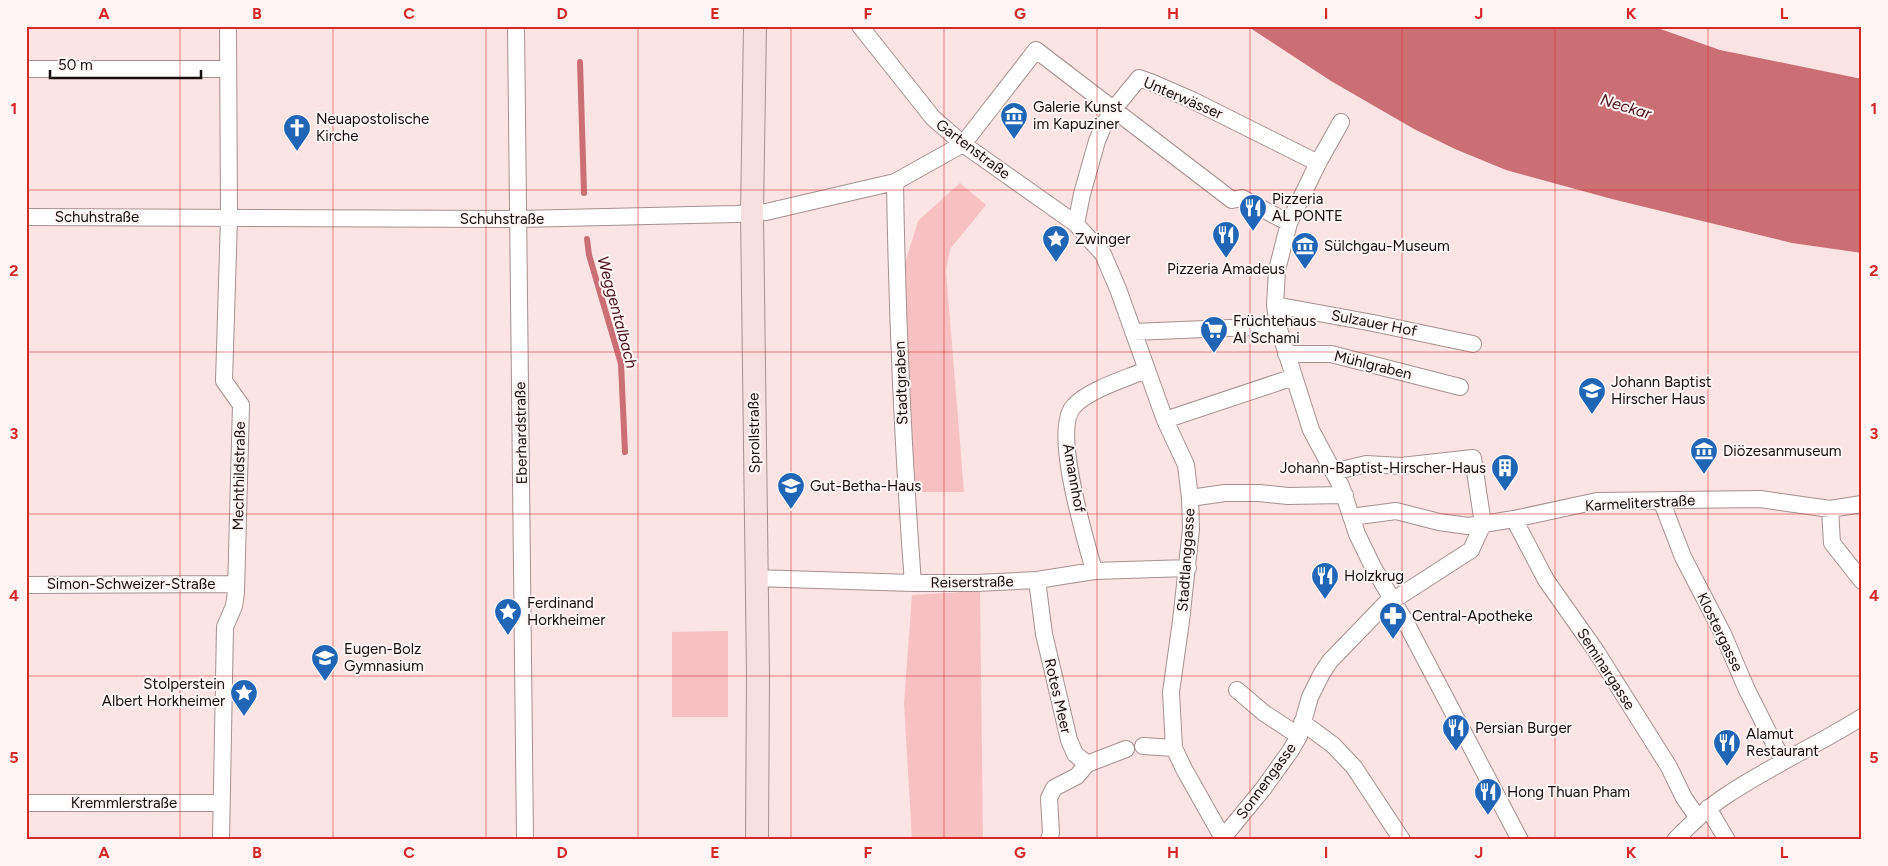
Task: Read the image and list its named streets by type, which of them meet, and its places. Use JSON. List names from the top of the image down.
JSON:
{
  "streets": {
    "main road": ["Sprollstraße"],
    "street": [
      "Unterwässer",
      "Gartenstraße",
      "Schuhstraße",
      "Sulzauer Hof",
      "Mühlgraben",
      "Stadtgraben",
      "Eberhardstraße",
      "Mechthildstraße",
      "Amannhof",
      "Karmeliterstraße",
      "Stadtlanggasse",
      "Reiserstraße",
      "Simon-Schweizer-Straße",
      "Klostergasse",
      "Seminargasse",
      "Rotes Meer",
      "Sonnengasse",
      "Kremmlerstraße"
    ]
  },
  "crossings": [
    ["Unterwässer", "Gartenstraße"],
    ["Gartenstraße", "Schuhstraße"],
    ["Gartenstraße", "Stadtlanggasse"],
    ["Schuhstraße", "Stadtgraben"],
    ["Schuhstraße", "Eberhardstraße"],
    ["Schuhstraße", "Sprollstraße"],
    ["Schuhstraße", "Mechthildstraße"],
    ["Stadtgraben", "Reiserstraße"],
    ["Sprollstraße", "Reiserstraße"],
    ["Mechthildstraße", "Simon-Schweizer-Straße"],
    ["Mechthildstraße", "Kremmlerstraße"],
    ["Amannhof", "Stadtlanggasse"],
    ["Amannhof", "Reiserstraße"],
    ["Karmeliterstraße", "Klostergasse"],
    ["Karmeliterstraße", "Seminargasse"],
    ["Stadtlanggasse", "Reiserstraße"],
    ["Stadtlanggasse", "Sonnengasse"],
    ["Reiserstraße", "Rotes Meer"]
  ],
  "water": ["Neckar", "Weggentalbach"],
  "places": {
    "museum": ["Galerie Kunst im Kapuziner", "Sülchgau-Museum", "Diözesanmuseum"],
    "church": ["Neuapostolische Kirche"],
    "restaurant": [
      "Pizzeria AL PONTE",
      "Pizzeria Amadeus",
      "Holzkrug",
      "Persian Burger",
      "Alamut Restaurant",
      "Hong Thuan Pham"
    ],
    "place": ["Zwinger", "Ferdinand Horkheimer", "Stolperstein Albert Horkheimer"],
    "supermarket": ["Früchtehaus Al Schami"],
    "school or university": ["Johann Baptist Hirscher Haus", "Gut-Betha-Haus", "Eugen-Bolz Gymnasium"],
    "building": ["Johann-Baptist-Hirscher-Haus"],
    "pharmacy": ["Central-Apotheke"]
  },
  "scale_bar": "50 m",
  "grid": {
    "columns": [
      "A",
      "B",
      "C",
      "D",
      "E",
      "F",
      "G",
      "H",
      "I",
      "J",
      "K",
      "L"
    ],
    "rows": [
      "1",
      "2",
      "3",
      "4",
      "5"
    ]
  }
}
